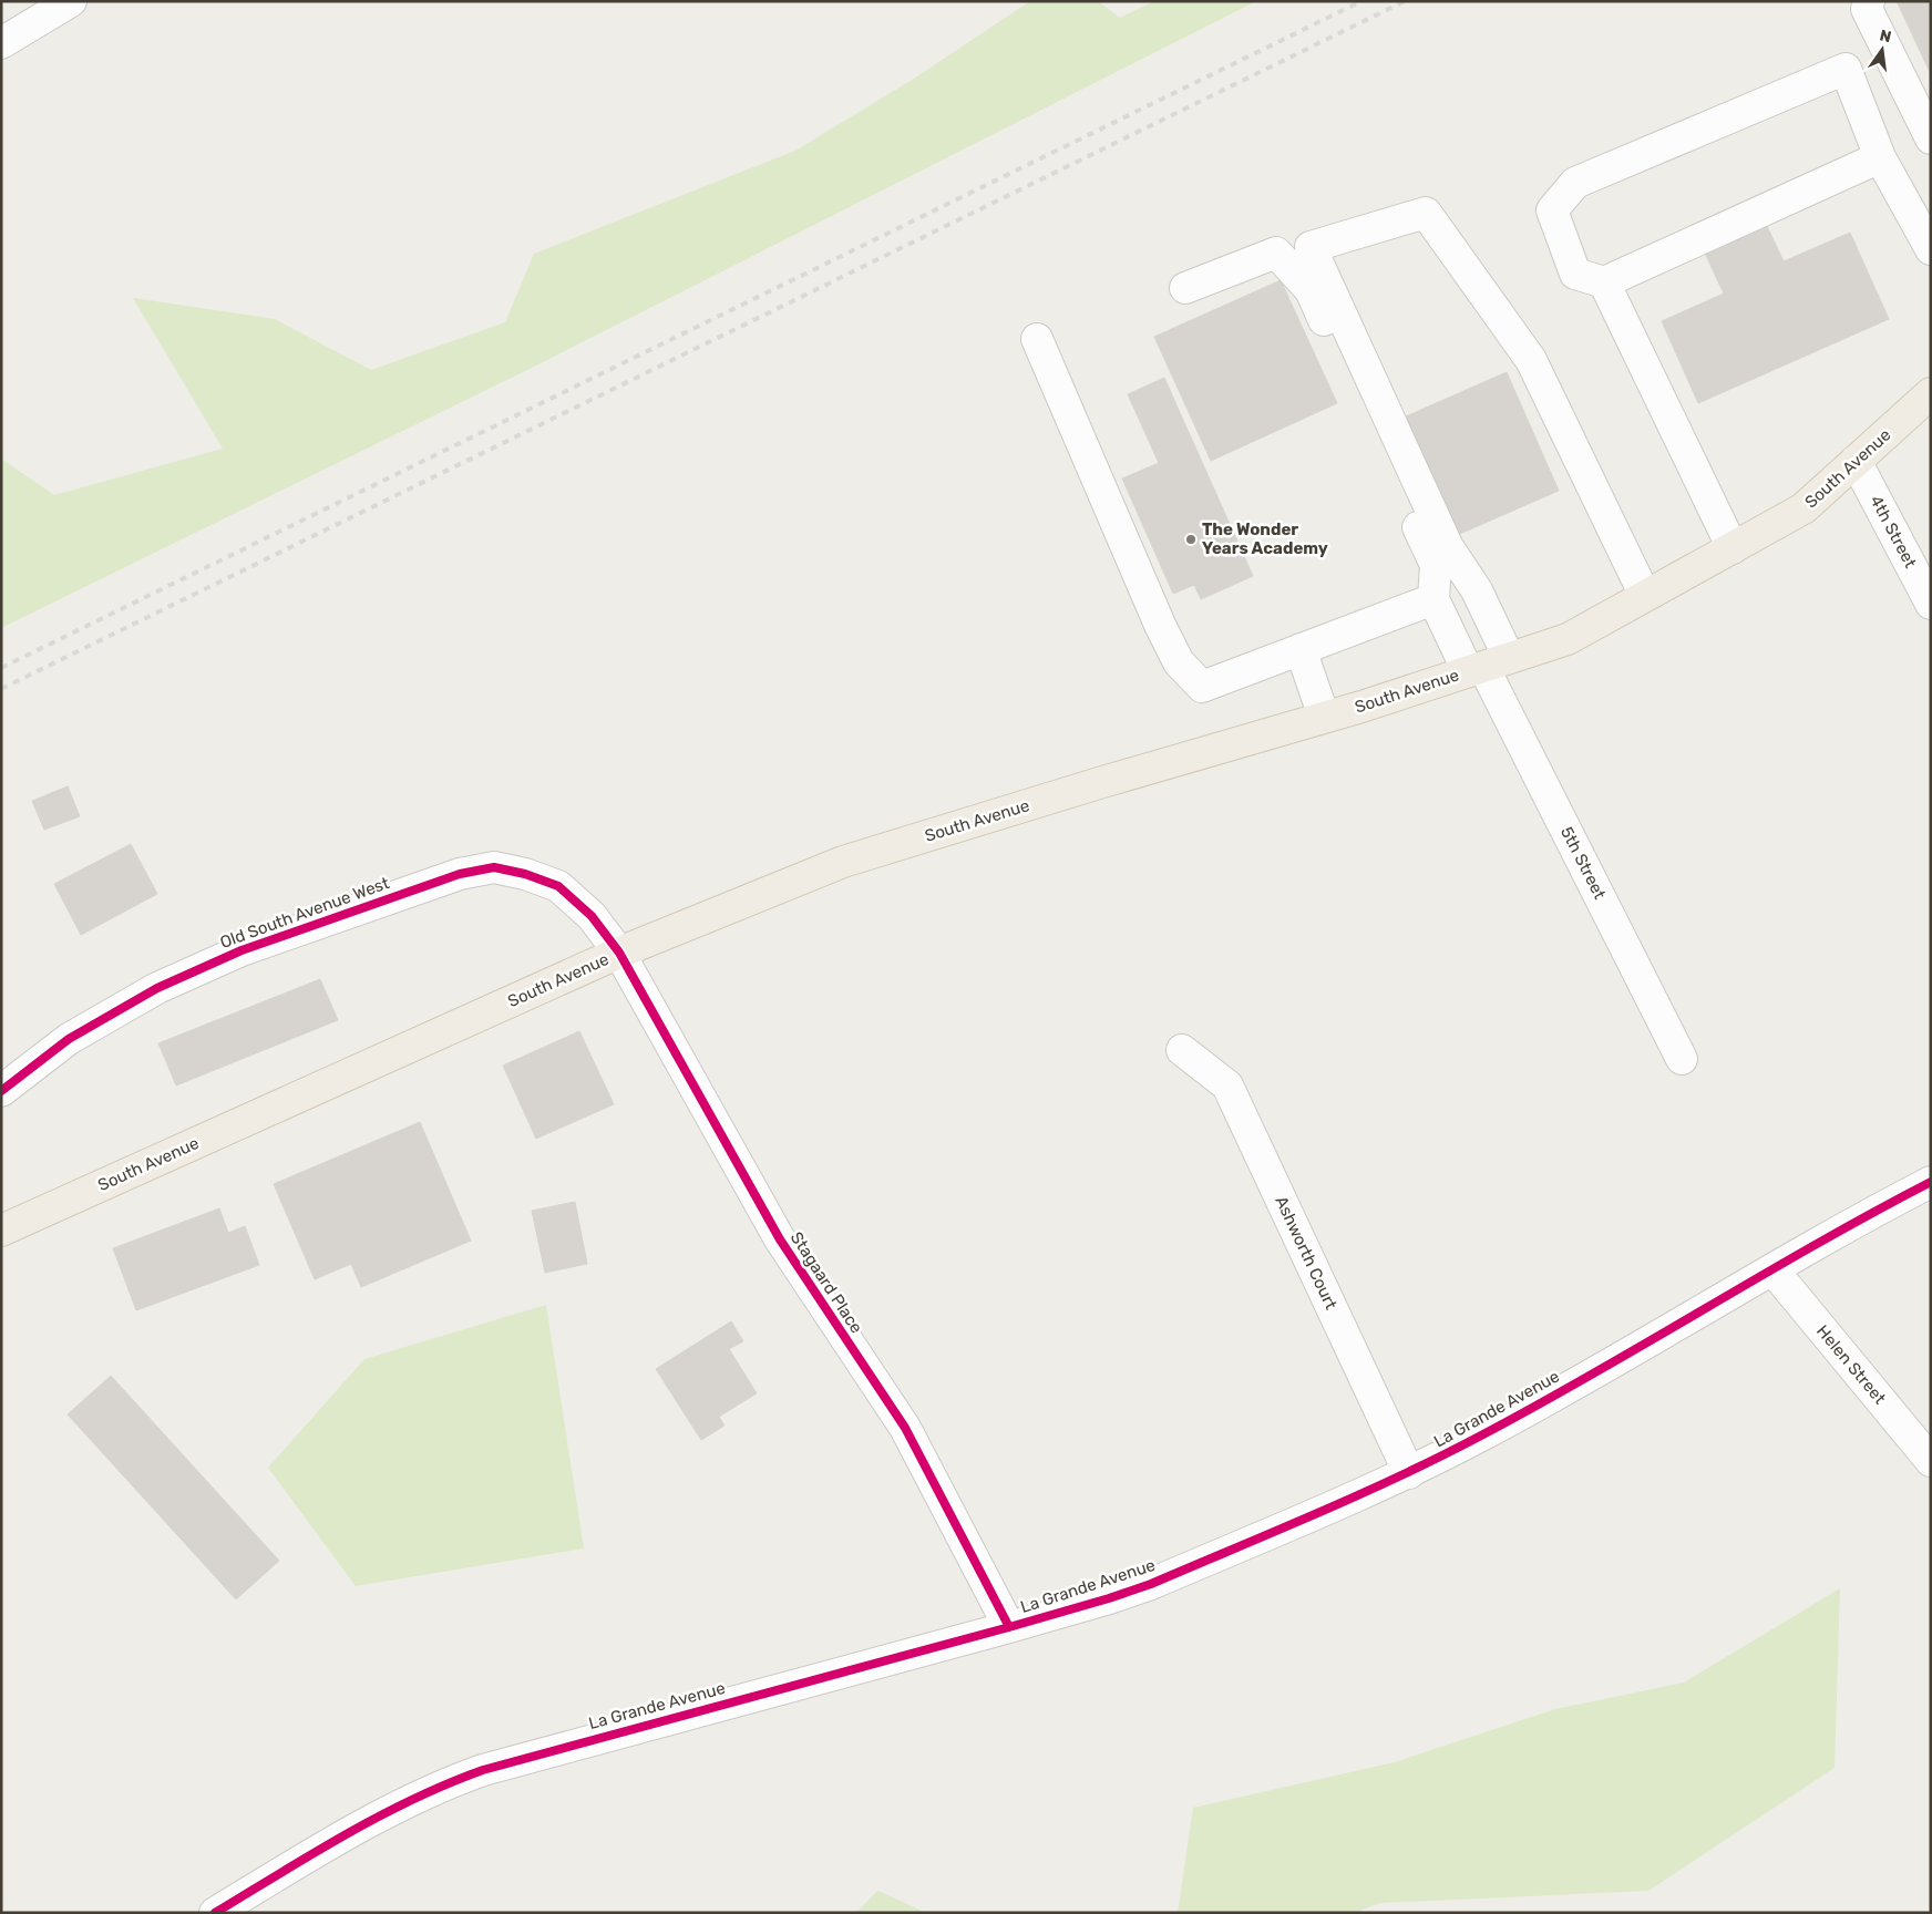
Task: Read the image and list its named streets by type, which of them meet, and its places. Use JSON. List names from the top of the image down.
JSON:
{
  "streets": {
    "main road": ["South Avenue"],
    "street": [
      "4th Street",
      "5th Street",
      "Old South Avenue West",
      "Ashworth Court",
      "Stagaard Place",
      "Helen Street",
      "La Grande Avenue"
    ]
  },
  "crossings": [
    ["South Avenue", "4th Street"],
    ["South Avenue", "5th Street"],
    ["South Avenue", "Old South Avenue West"],
    ["South Avenue", "Stagaard Place"],
    ["Old South Avenue West", "Stagaard Place"],
    ["Ashworth Court", "La Grande Avenue"],
    ["Stagaard Place", "La Grande Avenue"],
    ["Helen Street", "La Grande Avenue"]
  ],
  "places": ["The Wonder Years Academy"],
  "north": "top"
}
